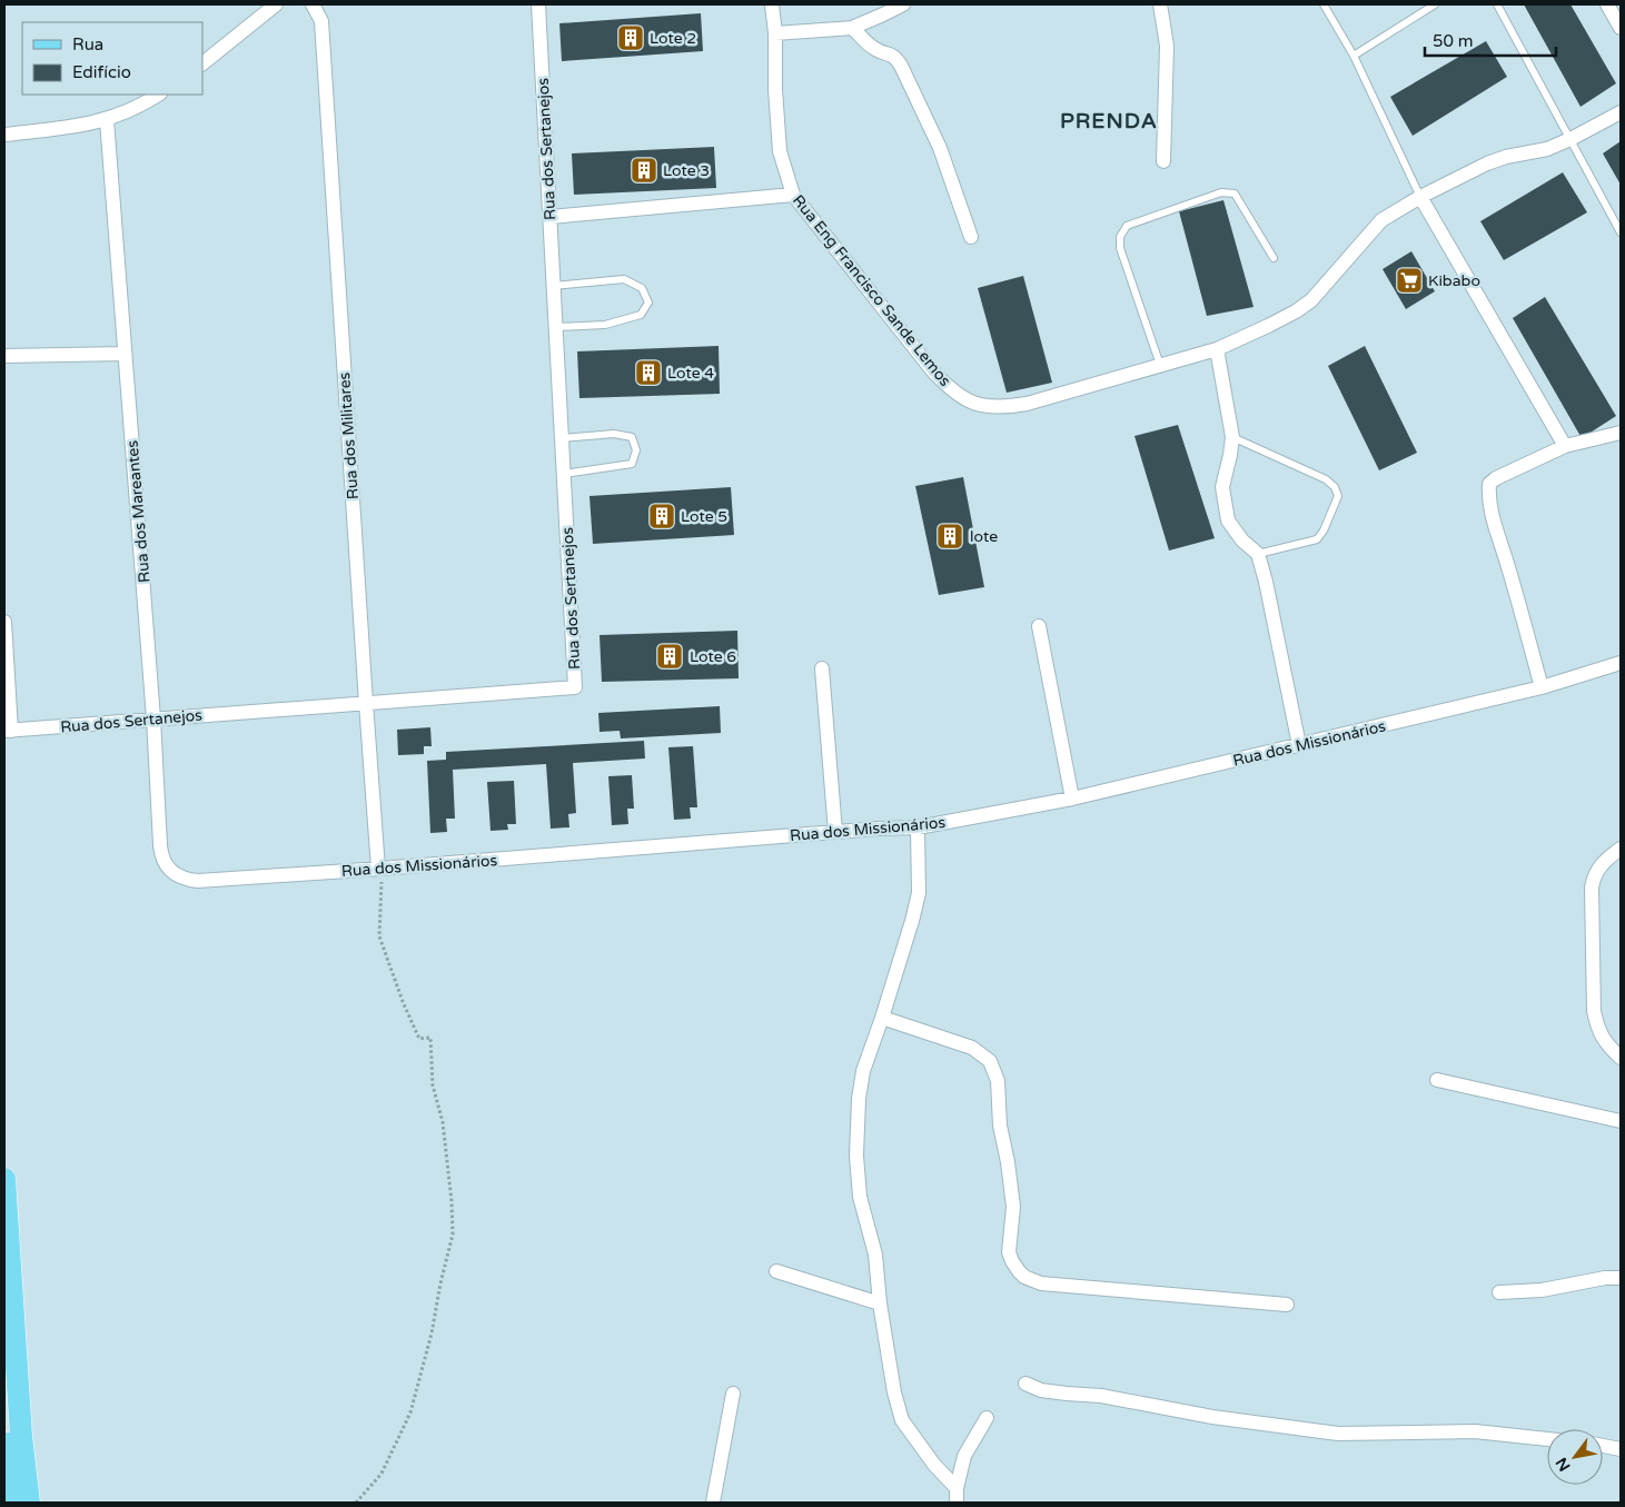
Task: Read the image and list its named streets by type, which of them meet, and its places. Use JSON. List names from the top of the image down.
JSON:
{
  "streets": {
    "street": [
      "Rua dos Sertanejos",
      "Rua Eng Francisco Sande Lemos",
      "Rua dos Militares",
      "Rua dos Mareantes",
      "Rua dos Missionários"
    ]
  },
  "crossings": [
    ["Rua dos Sertanejos", "Rua dos Militares"],
    ["Rua dos Sertanejos", "Rua dos Mareantes"],
    ["Rua dos Militares", "Rua dos Missionários"],
    ["Rua dos Mareantes", "Rua dos Missionários"]
  ],
  "districts": ["PRENDA"],
  "places": {
    "building": [
      "Lote 2",
      "Lote 3",
      "Lote 4",
      "Lote 5",
      "lote",
      "Lote 6"
    ],
    "supermarket": ["Kibabo"]
  },
  "legend": ["Rua", "Edifício"],
  "scale_bar": "50 m",
  "north": "bottom left"
}
